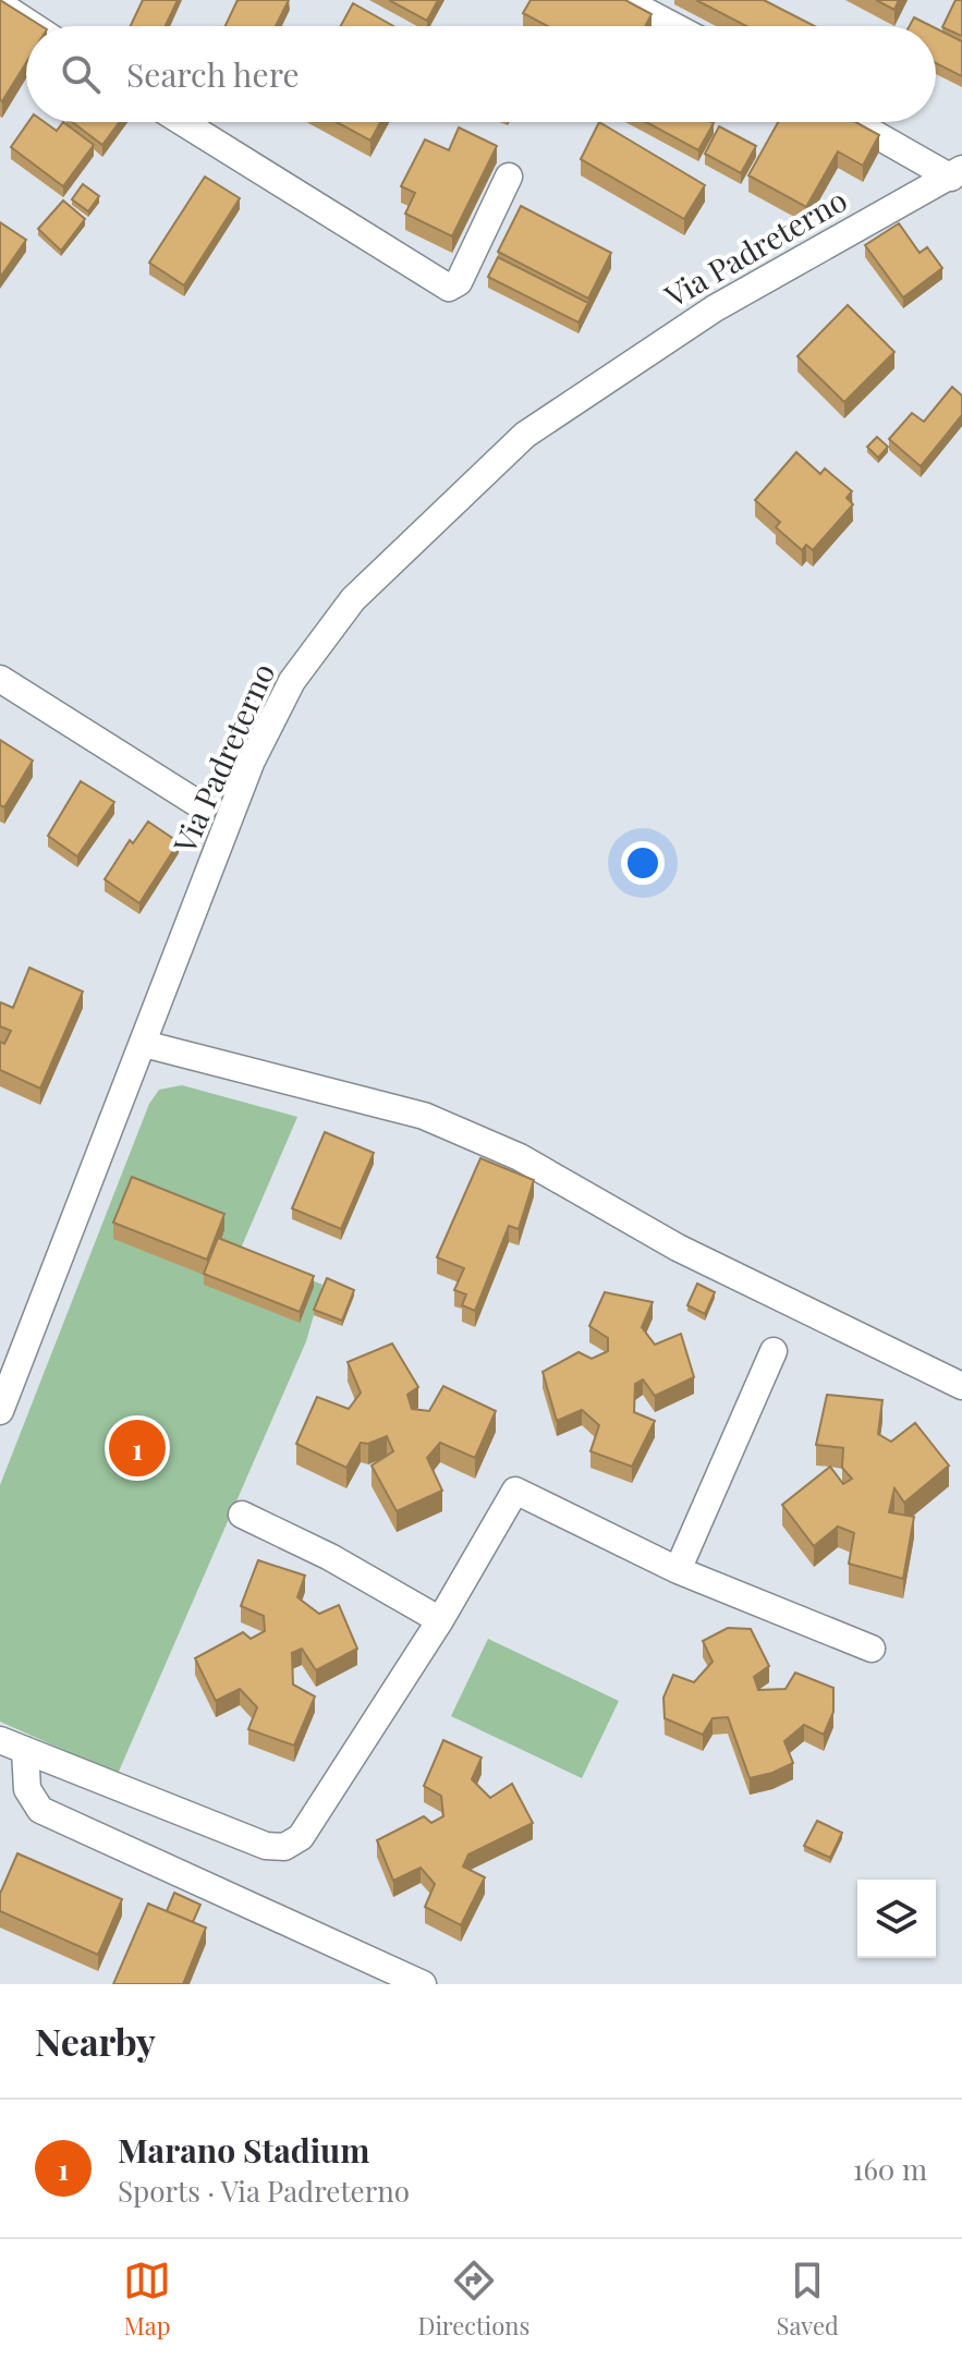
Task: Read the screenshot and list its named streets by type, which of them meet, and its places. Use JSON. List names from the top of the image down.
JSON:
{
  "streets": {
    "street": ["Via Padreterno"]
  },
  "page": {
    "search": "Search here",
    "pins": "1",
    "heading": "Nearby",
    "list": [
      {
        "mark": "1",
        "name": "Marano Stadium",
        "note": "Sports · Via Padreterno",
        "value": "160 m"
      }
    ],
    "nav": ["Map", "Directions", "Saved"]
  }
}
